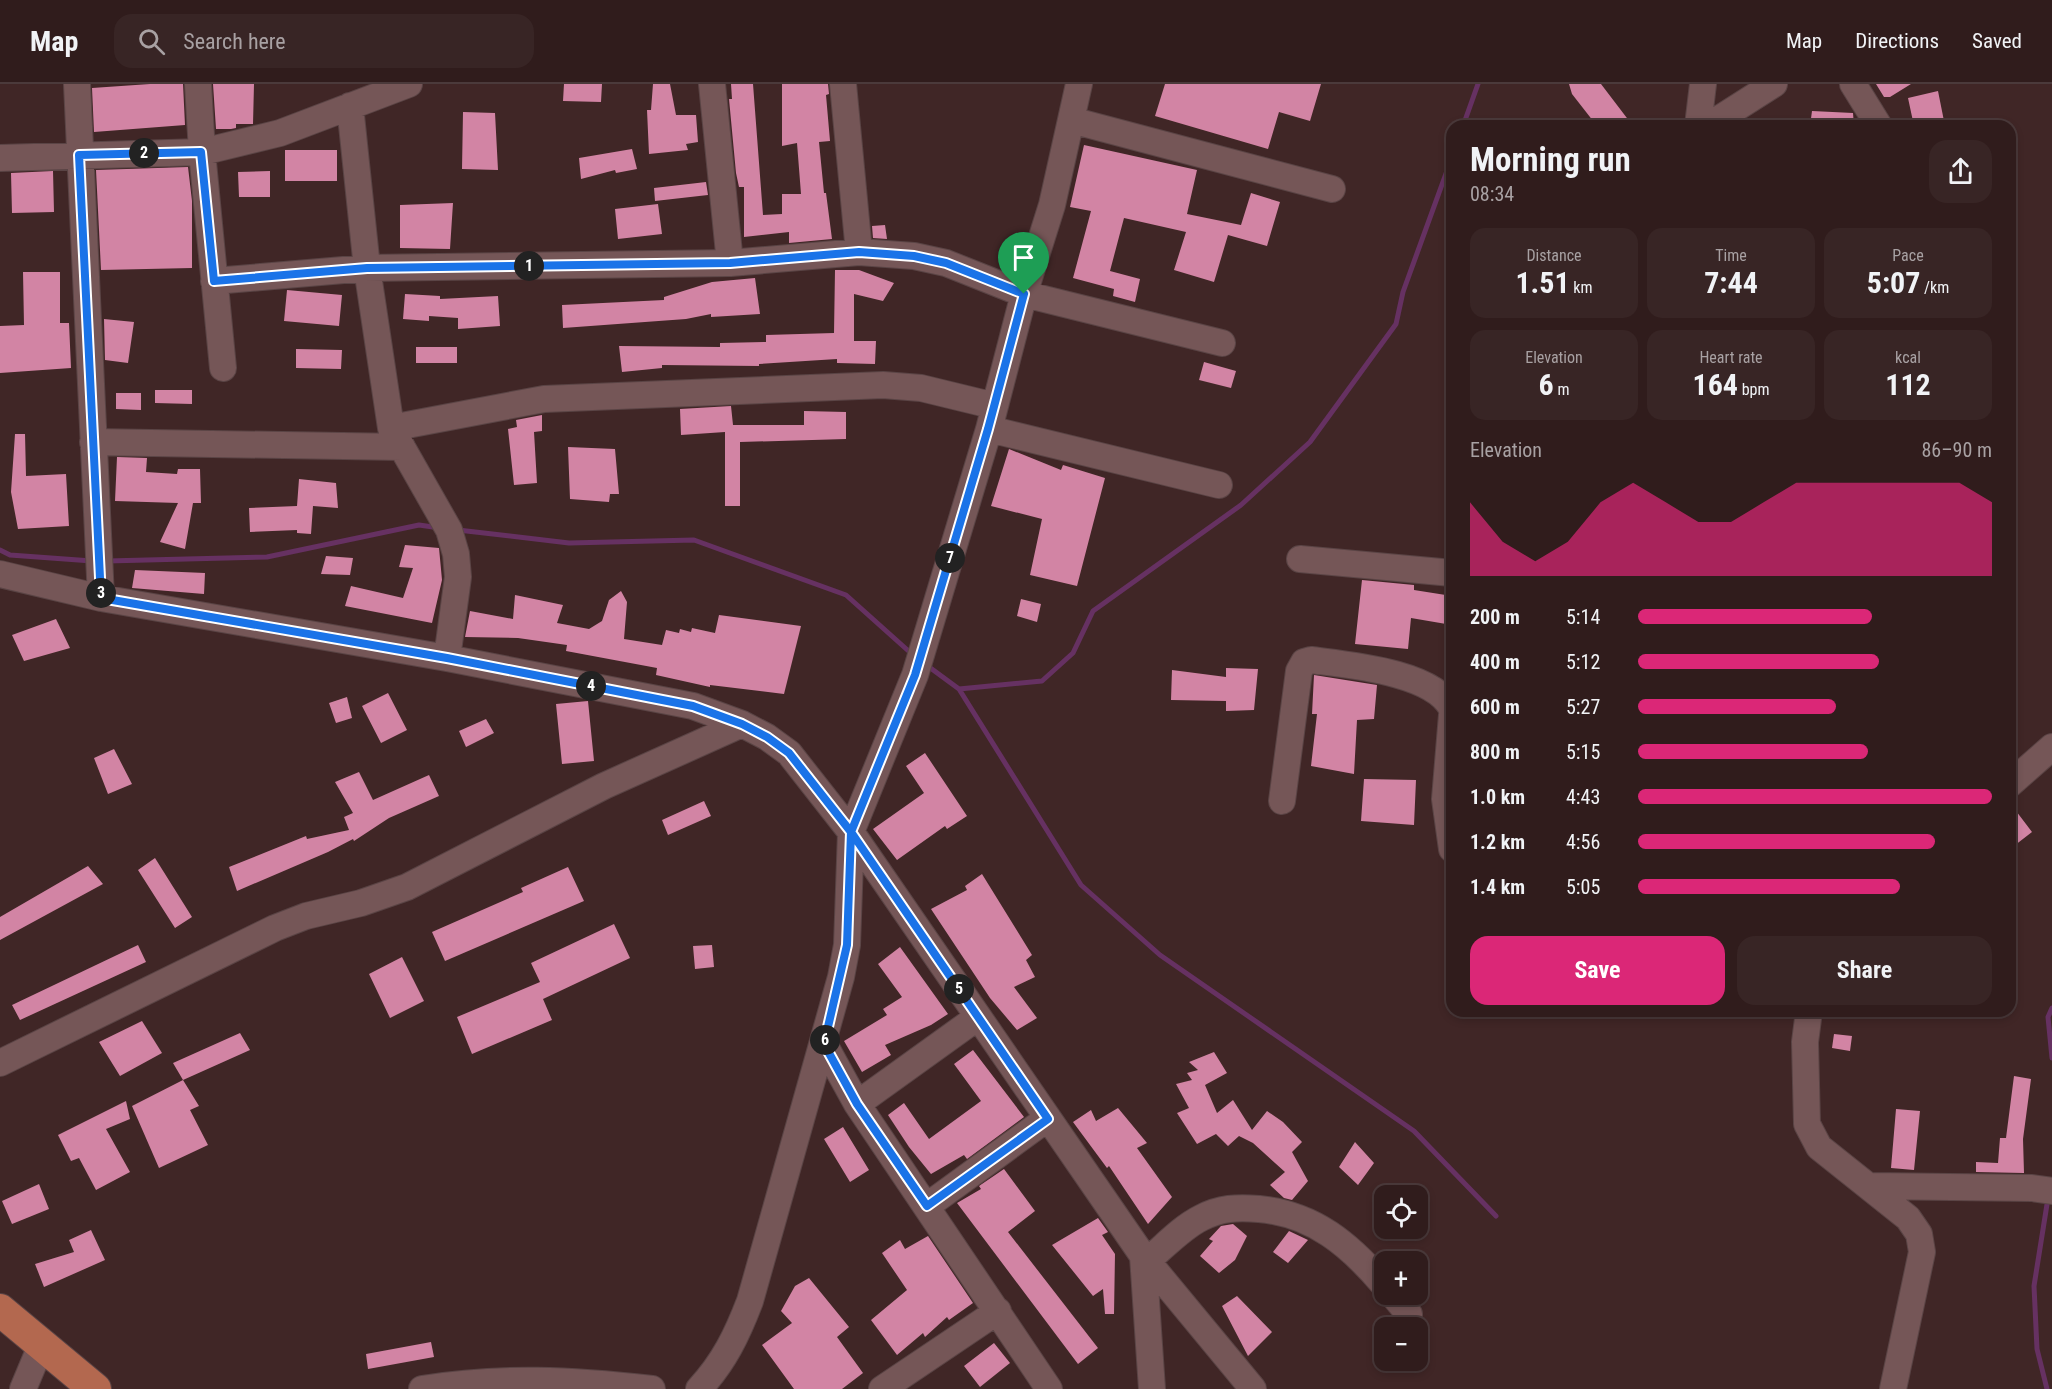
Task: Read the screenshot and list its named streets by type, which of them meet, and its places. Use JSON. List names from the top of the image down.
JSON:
{
  "page": {
    "header": "Map",
    "search": "Search here",
    "nav": ["Map", "Directions", "Saved"],
    "heading": ["Morning run", "08:34"],
    "pins": [
      "2",
      "1",
      "7",
      "3",
      "4",
      "5",
      "6"
    ],
    "stats": [
      ["Distance", "1.51 km"],
      ["Time", "7:44"],
      ["Pace", "5:07 /km"],
      ["Elevation", "6 m"],
      ["Heart rate", "164 bpm"],
      ["kcal", "112"]
    ],
    "chart": ["Elevation", "86–90 m"],
    "list": [
      {
        "name": "200 m",
        "note": "5:14"
      },
      {
        "name": "400 m",
        "note": "5:12"
      },
      {
        "name": "600 m",
        "note": "5:27"
      },
      {
        "name": "800 m",
        "note": "5:15"
      },
      {
        "name": "1.0 km",
        "note": "4:43"
      },
      {
        "name": "1.2 km",
        "note": "4:56"
      },
      {
        "name": "1.4 km",
        "note": "5:05"
      }
    ],
    "buttons": ["Save", "Share"],
    "map_buttons": ["+", "−"]
  }
}
